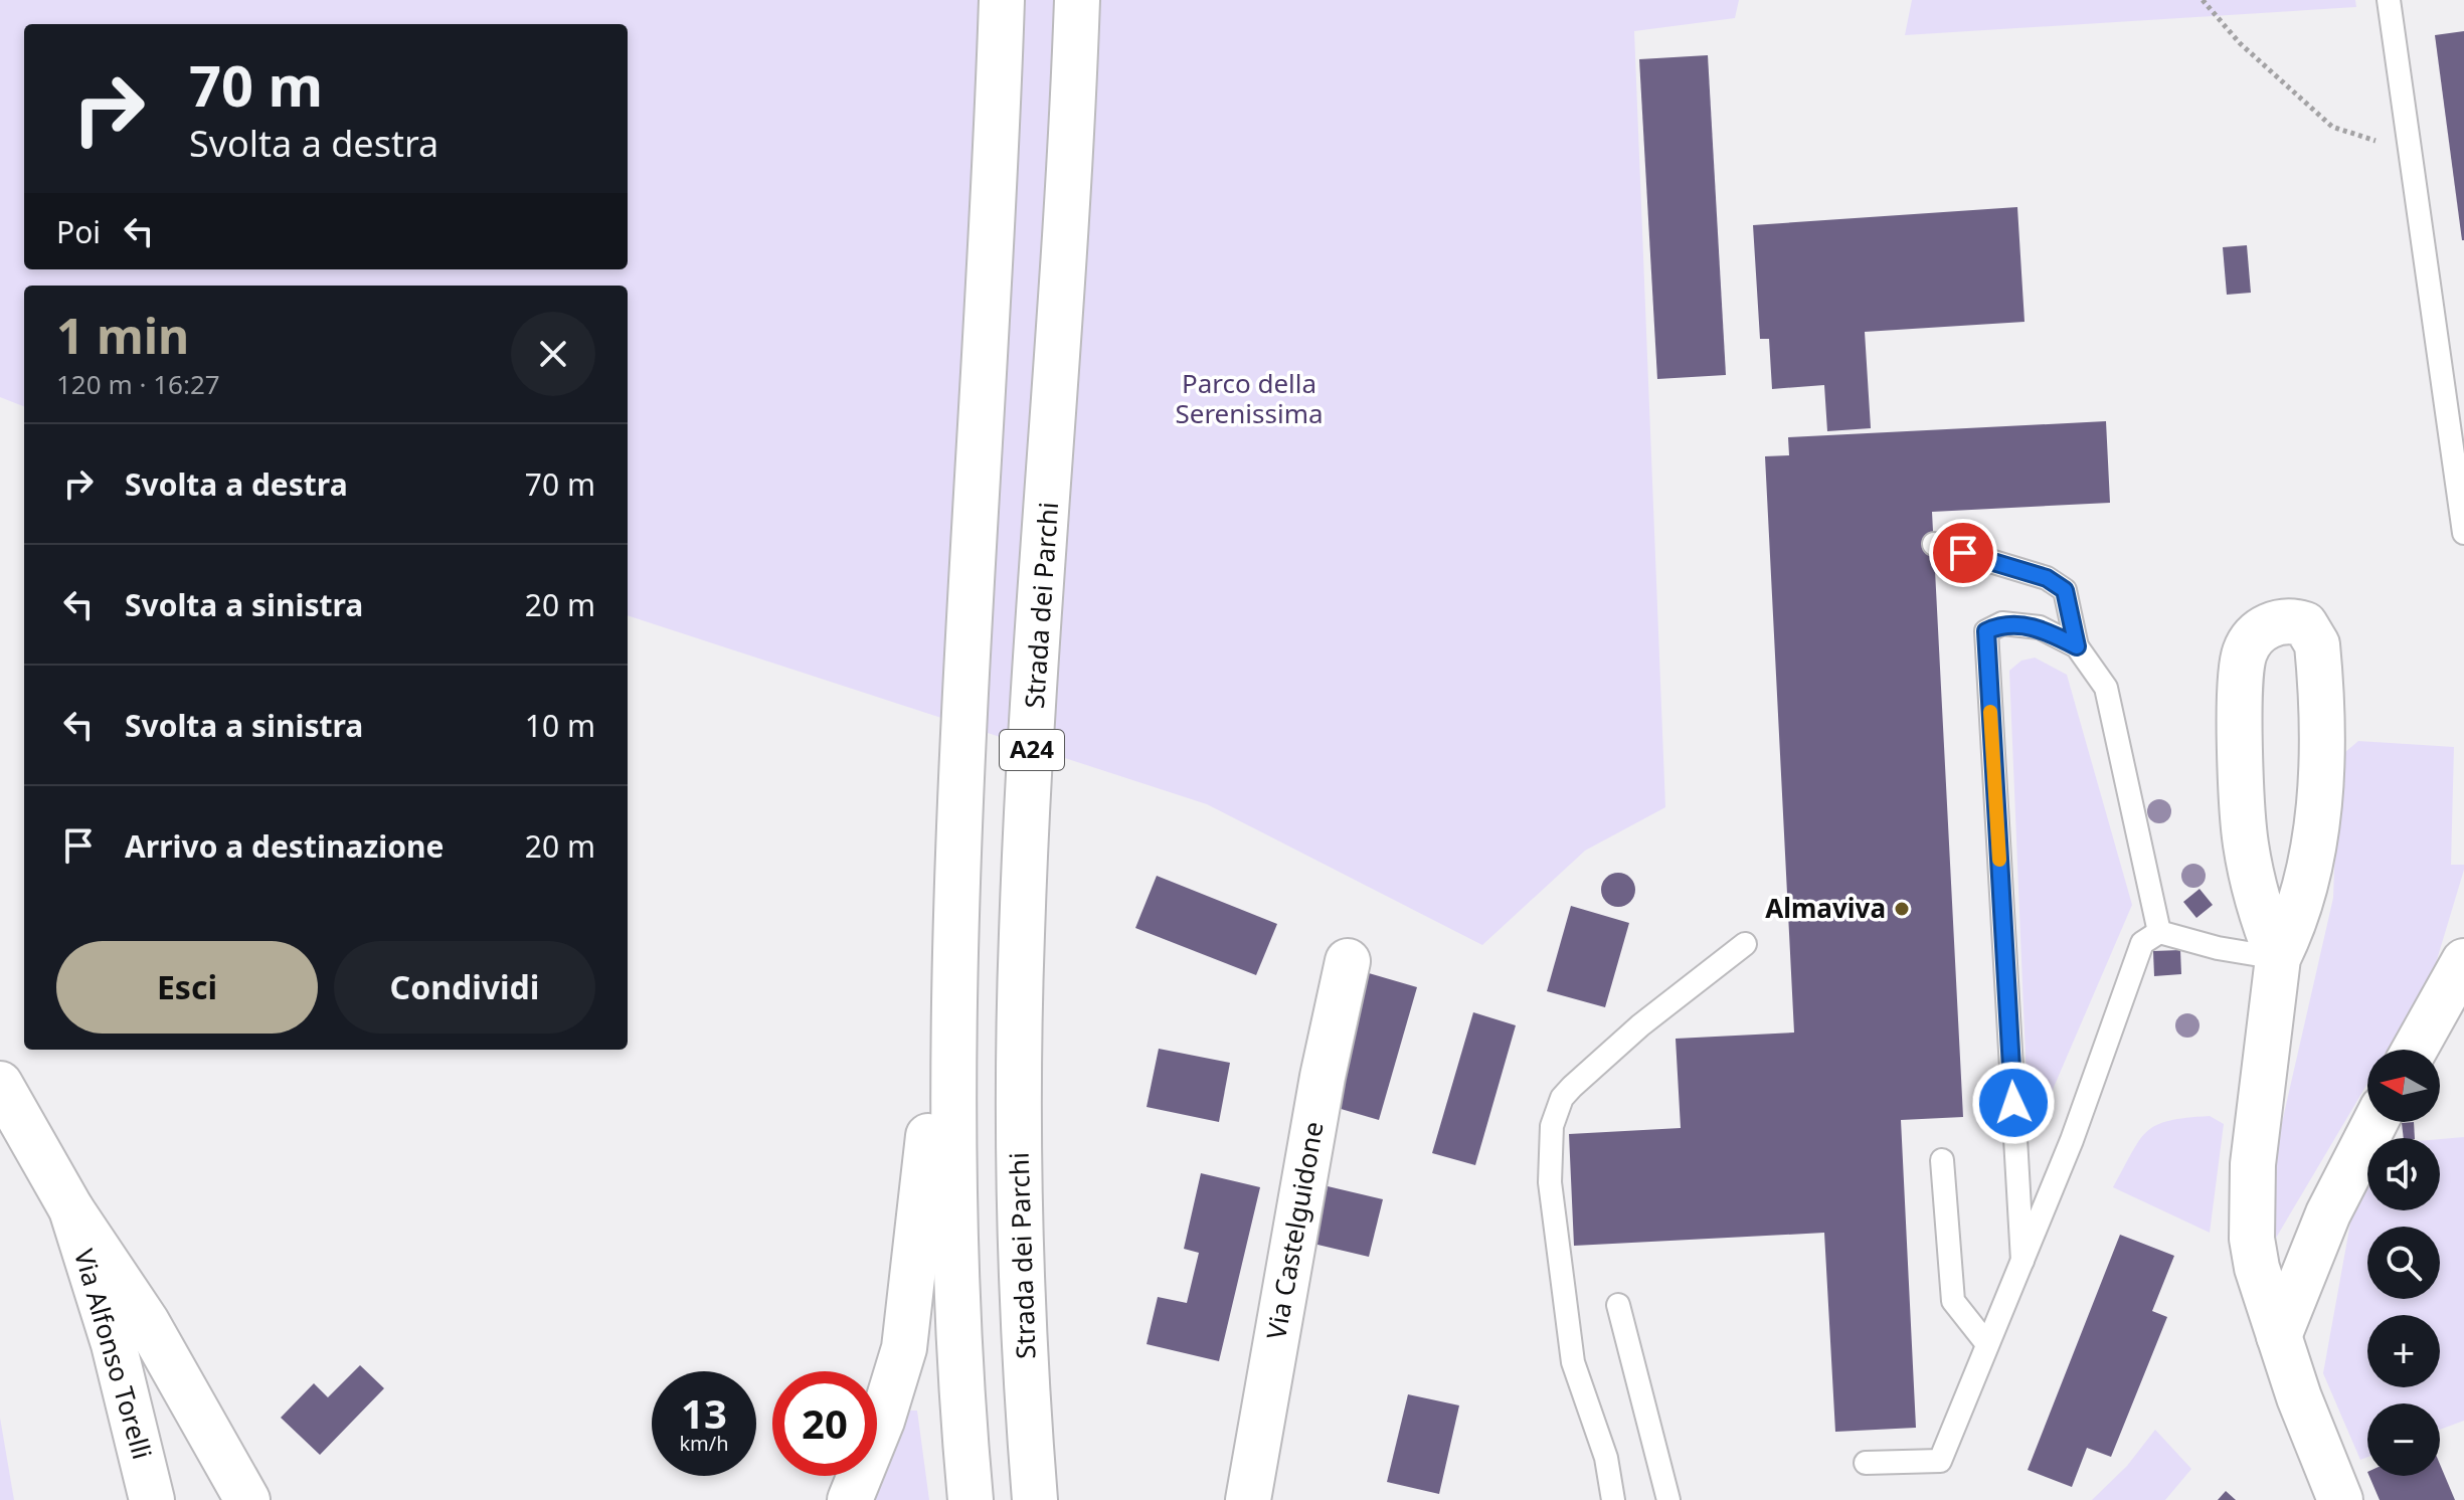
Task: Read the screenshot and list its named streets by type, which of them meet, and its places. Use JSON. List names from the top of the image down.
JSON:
{
  "streets": {
    "main road": [
      "Strada dei Parchi",
      "A24",
      "Via Castelguidone",
      "Via Alfonso Torelli"
    ]
  },
  "parks": ["Parco della Serenissima"],
  "places": ["Almaviva"],
  "north": "left",
  "page": {
    "turn": ["70 m", "Svolta a destra"],
    "then": "Poi",
    "heading": ["1 min", "120 m · 16:27"],
    "list": [
      {
        "name": "Svolta a destra",
        "value": "70 m"
      },
      {
        "name": "Svolta a sinistra",
        "value": "20 m"
      },
      {
        "name": "Svolta a sinistra",
        "value": "10 m"
      },
      {
        "name": "Arrivo a destinazione",
        "value": "20 m"
      }
    ],
    "buttons": ["Esci", "Condividi"],
    "map_buttons": ["+", "−"],
    "speed": "13 km/h",
    "limit": "20"
  }
}
